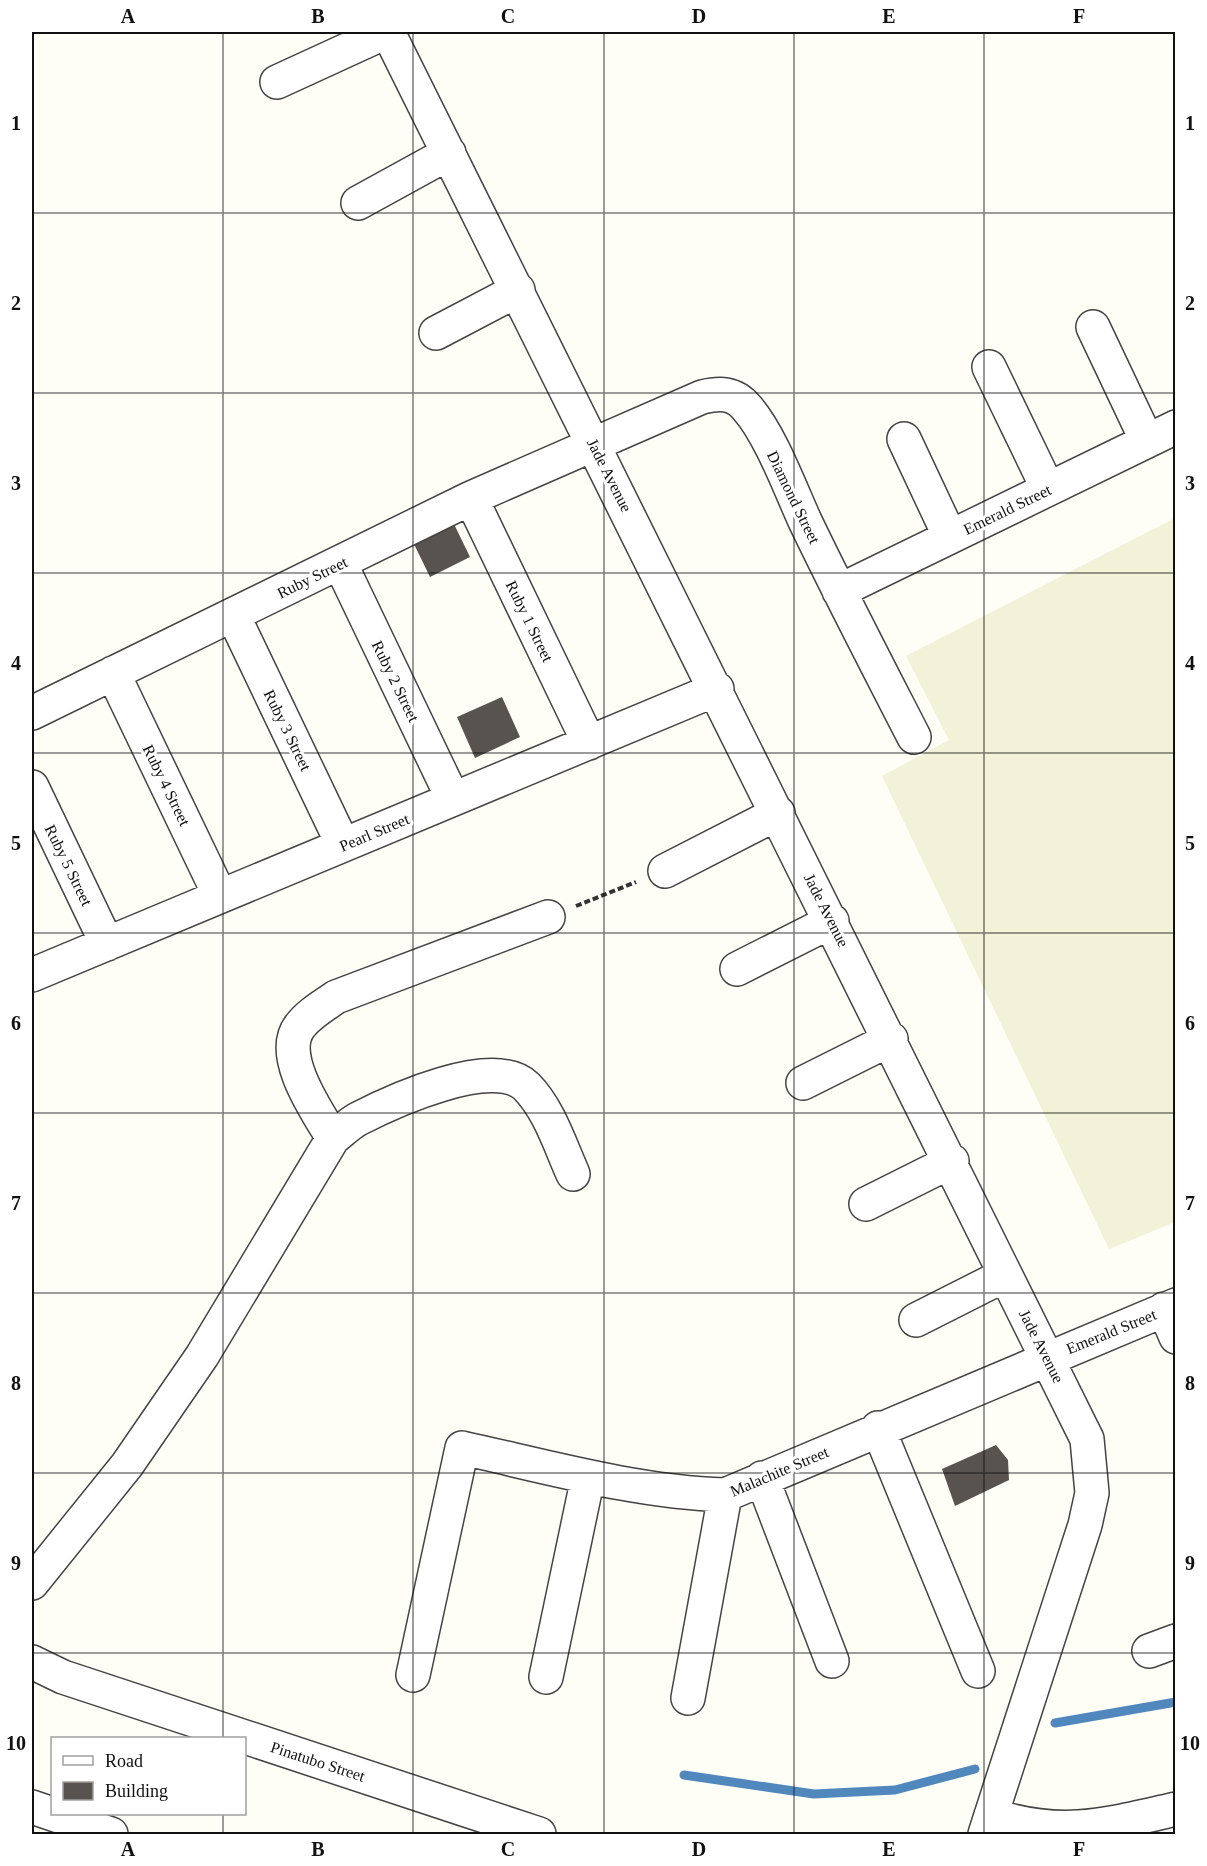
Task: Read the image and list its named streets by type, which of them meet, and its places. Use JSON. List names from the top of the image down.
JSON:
{
  "streets": {
    "street": [
      "Jade Avenue",
      "Diamond Street",
      "Emerald Street",
      "Ruby Street",
      "Ruby 1 Street",
      "Ruby 2 Street",
      "Ruby 3 Street",
      "Ruby 4 Street",
      "Pearl Street",
      "Ruby 5 Street",
      "Malachite Street",
      "Pinatubo Street"
    ]
  },
  "crossings": [
    ["Jade Avenue", "Diamond Street"],
    ["Jade Avenue", "Emerald Street"],
    ["Jade Avenue", "Ruby Street"],
    ["Jade Avenue", "Pearl Street"],
    ["Jade Avenue", "Malachite Street"],
    ["Diamond Street", "Emerald Street"],
    ["Diamond Street", "Ruby Street"],
    ["Emerald Street", "Malachite Street"],
    ["Ruby Street", "Ruby 1 Street"],
    ["Ruby Street", "Ruby 2 Street"],
    ["Ruby Street", "Ruby 3 Street"],
    ["Ruby Street", "Ruby 4 Street"],
    ["Ruby 1 Street", "Pearl Street"],
    ["Ruby 2 Street", "Pearl Street"],
    ["Ruby 3 Street", "Pearl Street"],
    ["Ruby 4 Street", "Pearl Street"],
    ["Pearl Street", "Ruby 5 Street"]
  ],
  "legend": ["Road", "Building"],
  "grid": {
    "columns": [
      "A",
      "B",
      "C",
      "D",
      "E",
      "F"
    ],
    "rows": [
      "1",
      "2",
      "3",
      "4",
      "5",
      "6",
      "7",
      "8",
      "9",
      "10"
    ]
  }
}
